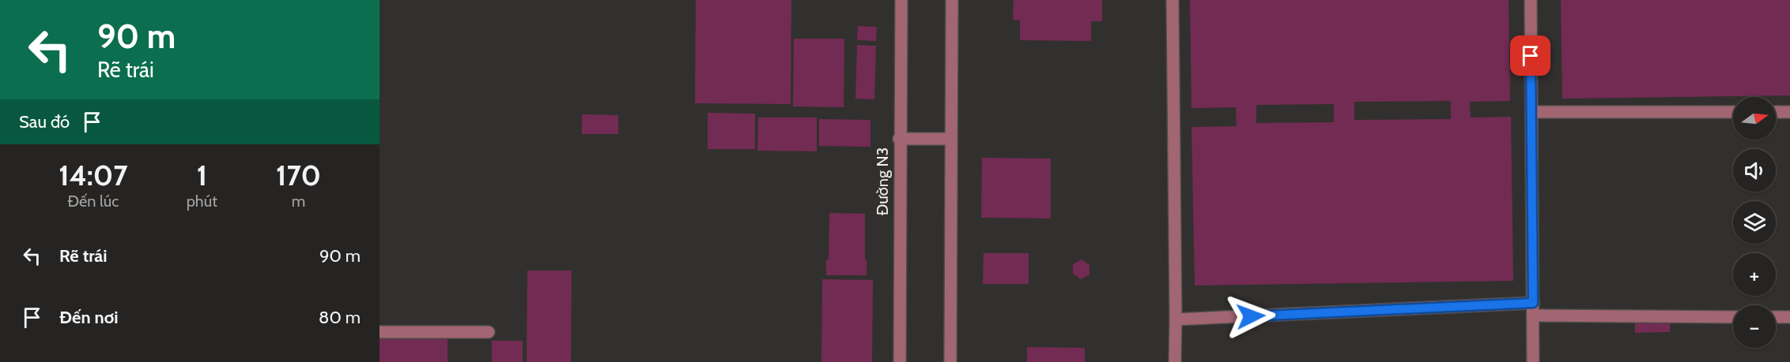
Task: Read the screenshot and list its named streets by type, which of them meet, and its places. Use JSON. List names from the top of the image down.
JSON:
{
  "streets": {
    "street": ["Đường N3"]
  },
  "north": "right",
  "page": {
    "turn": ["90 m", "Rẽ trái"],
    "map_buttons": ["+", "−"],
    "then": "Sau đó",
    "eta": [
      "14:07",
      "Đến lúc",
      "1",
      "phút",
      "170",
      "m"
    ],
    "list": [
      {
        "name": "Rẽ trái",
        "value": "90 m"
      },
      {
        "name": "Đến nơi",
        "value": "80 m"
      }
    ]
  }
}
